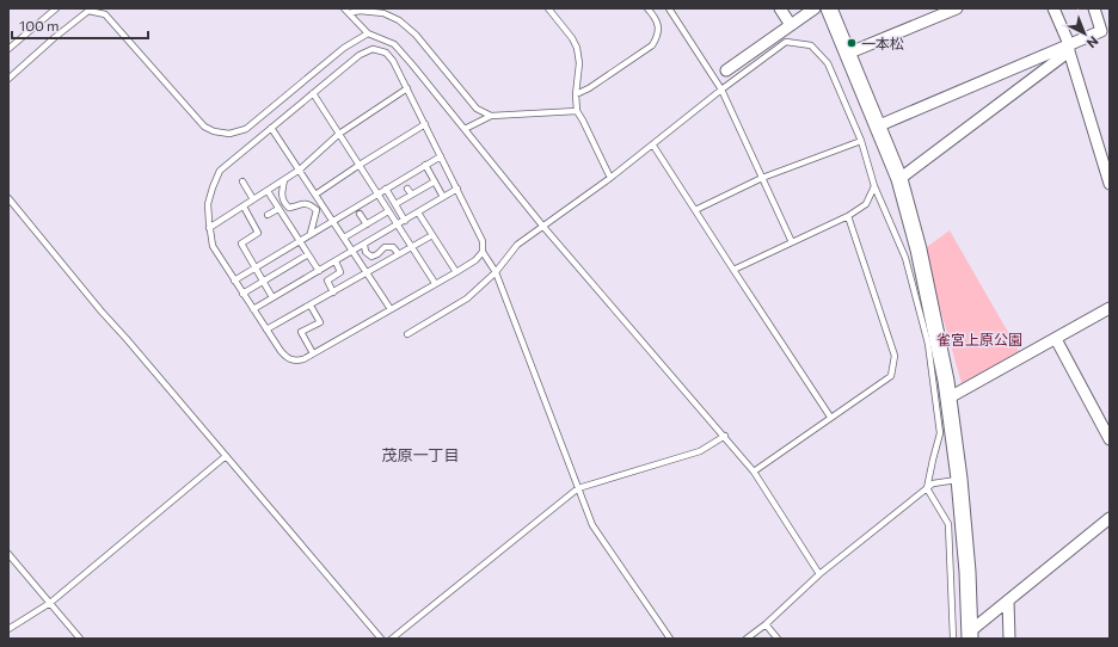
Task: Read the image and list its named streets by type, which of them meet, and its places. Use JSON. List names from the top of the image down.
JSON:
{
  "districts": ["茂原一丁目"],
  "parks": ["雀宮上原公園"],
  "places": ["一本松"],
  "scale_bar": "100 m",
  "north": "bottom right"
}
